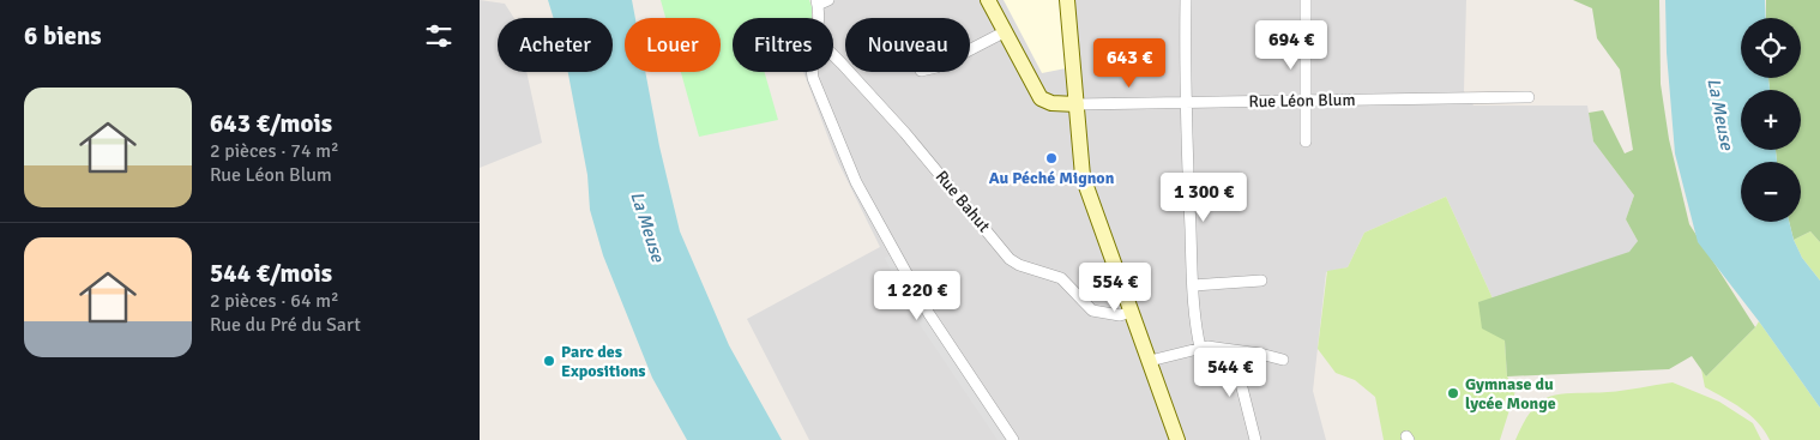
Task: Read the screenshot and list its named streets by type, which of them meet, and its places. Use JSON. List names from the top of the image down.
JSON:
{
  "streets": {
    "street": ["Rue Léon Blum", "Rue Bahut"]
  },
  "water": ["La Meuse"],
  "places": ["Au Péché Mignon", "Parc des Expositions", "Gymnase du lycée Monge"],
  "page": {
    "heading": "6 biens",
    "map_buttons": ["+", "−"],
    "chip": [
      "Acheter",
      "Louer",
      "Filtres",
      "Nouveau"
    ],
    "price": [
      "694 €",
      "643 €",
      "1 300 €",
      "554 €",
      "1 220 €",
      "544 €"
    ],
    "list": [
      {
        "name": "643 €/mois",
        "note": "2 pièces · 74 m² · Rue Léon Blum"
      },
      {
        "name": "544 €/mois",
        "note": "2 pièces · 64 m² · Rue du Pré du Sart"
      }
    ]
  }
}
